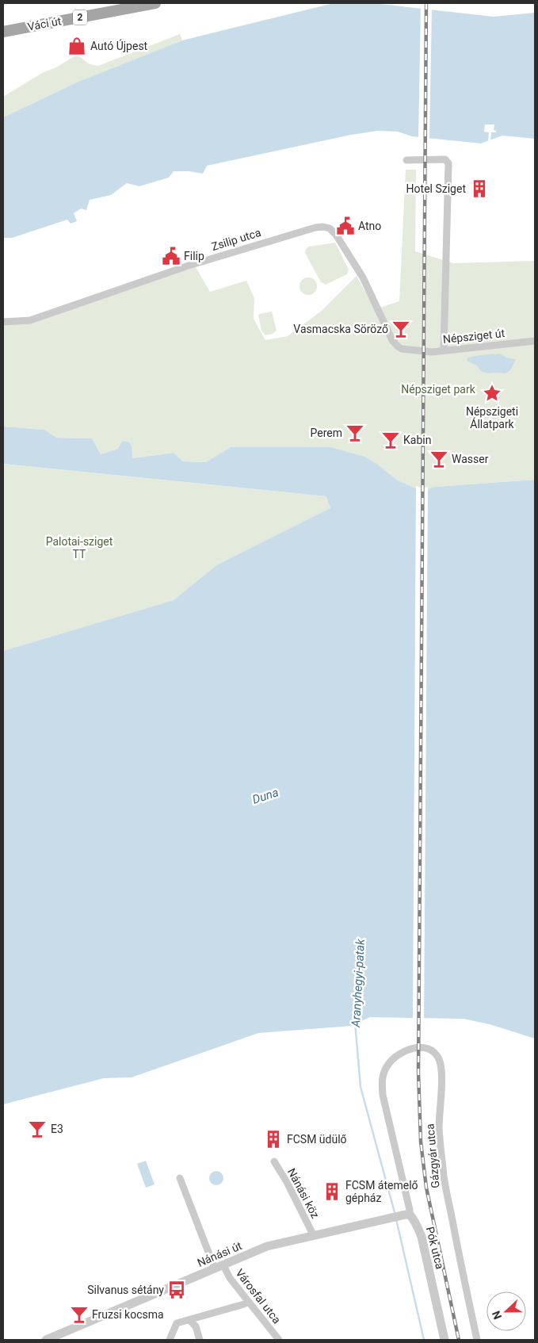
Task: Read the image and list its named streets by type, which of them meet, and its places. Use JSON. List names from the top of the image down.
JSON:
{
  "streets": {
    "main road": ["2", "Váci út"],
    "street": [
      "Zsilip utca",
      "Népsziget út",
      "Gázgyár utca",
      "Nánási köz",
      "Pók utca",
      "Nánási út",
      "Városfal utca"
    ]
  },
  "crossings": [
    ["Zsilip utca", "Népsziget út"],
    ["Gázgyár utca", "Pók utca"],
    ["Nánási köz", "Nánási út"],
    ["Pók utca", "Nánási út"],
    ["Nánási út", "Városfal utca"]
  ],
  "water": ["Duna", "Aranyhegyi-patak"],
  "parks": ["Népsziget park", "Palotai-sziget TT"],
  "places": {
    "shop": ["Autó Újpest"],
    "building": ["Hotel Sziget", "FCSM üdülő", "FCSM átemelő gépház"],
    "public building": ["Atno", "Filip"],
    "bar": [
      "Vasmacska Söröző",
      "Perem",
      "Kabin",
      "Wasser",
      "E3",
      "Fruzsi kocsma"
    ],
    "place": ["Népszigeti Állatpark"],
    "bus stop": ["Silvanus sétány"]
  },
  "north": "left"
}
